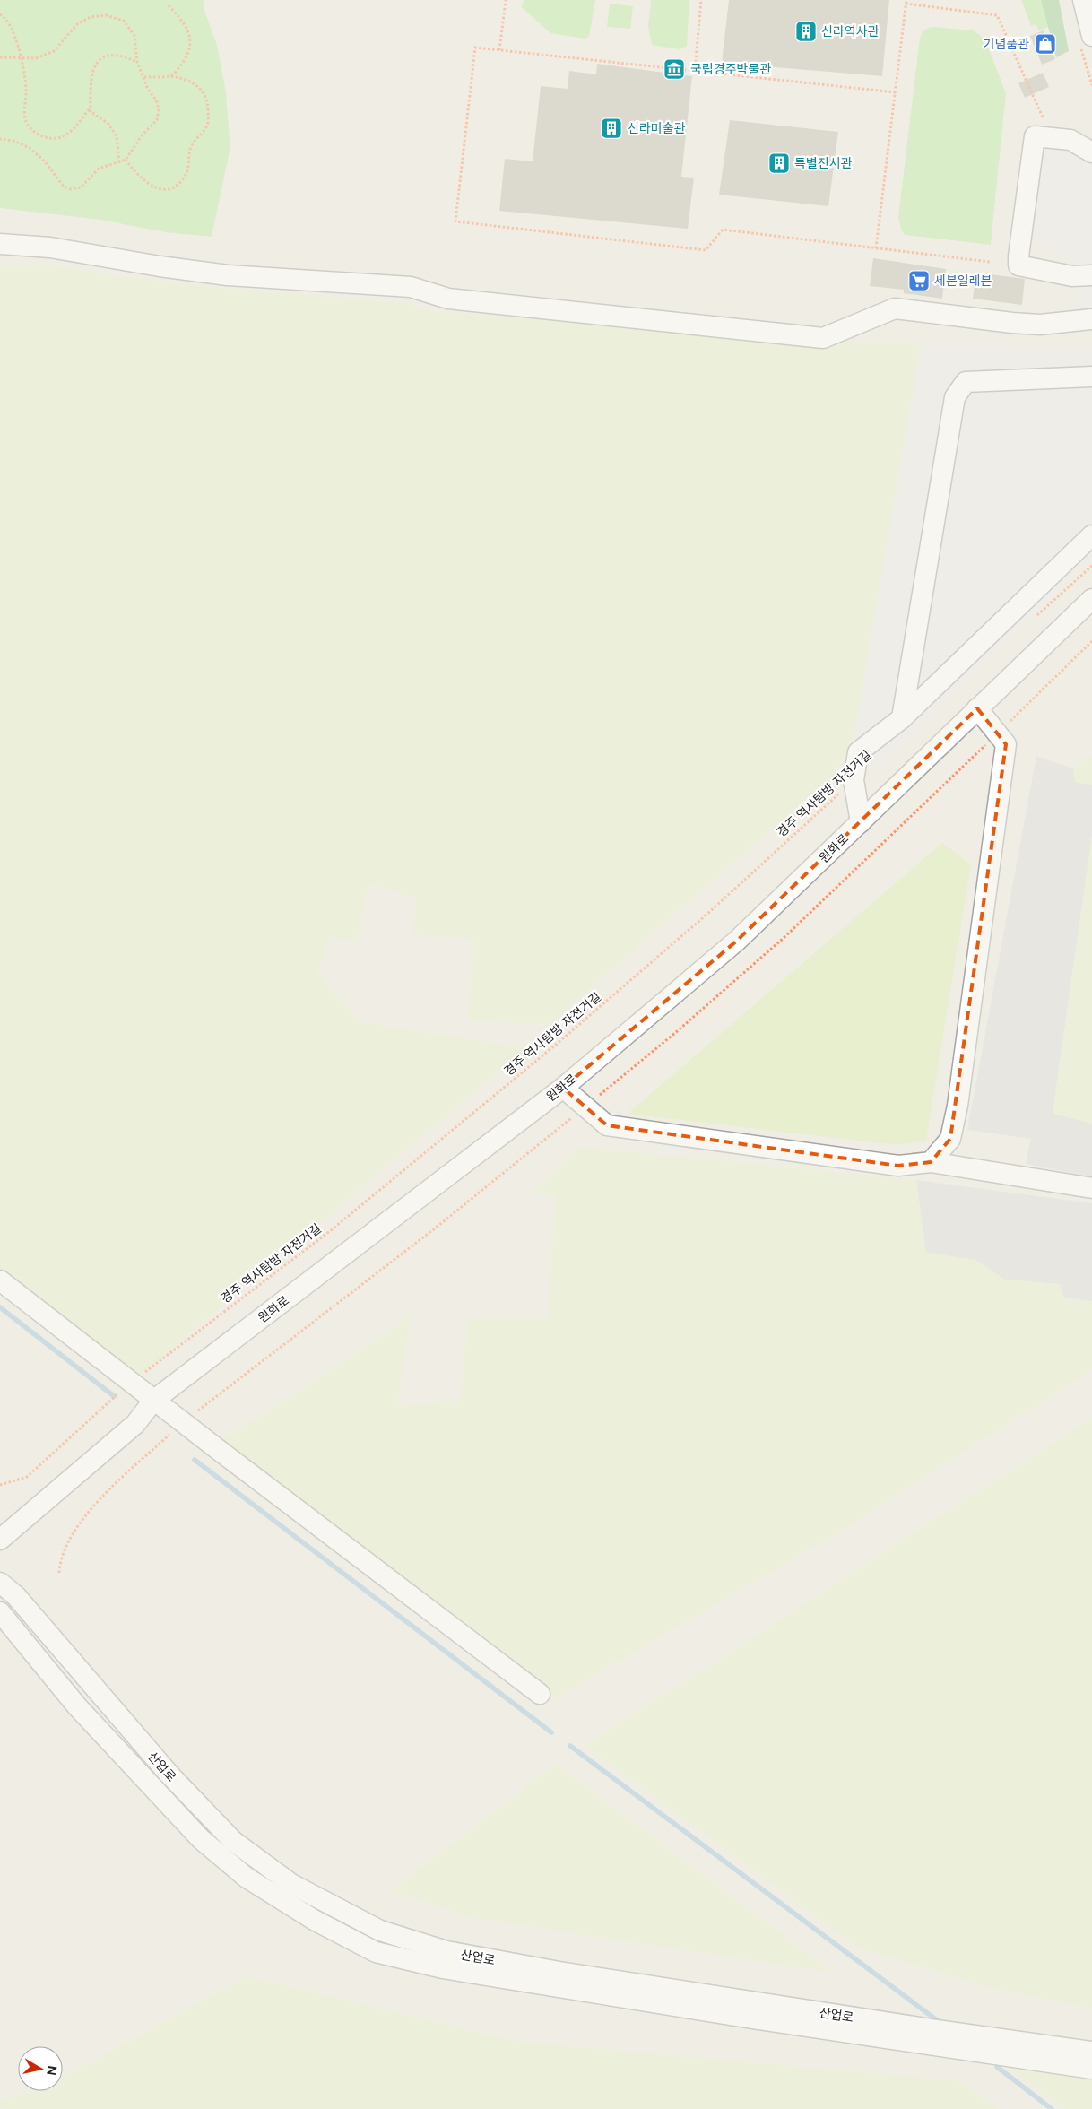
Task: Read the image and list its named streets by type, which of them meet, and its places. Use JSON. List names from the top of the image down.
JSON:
{
  "streets": {
    "street": ["원화로", "산업로"],
    "path": ["경주 역사탐방 자전거길"]
  },
  "places": {
    "building": ["신라역사관", "신라미술관", "특별전시관"],
    "shop": ["기념품관"],
    "museum": ["국립경주박물관"],
    "supermarket": ["세븐일레븐"]
  },
  "north": "right"
}
